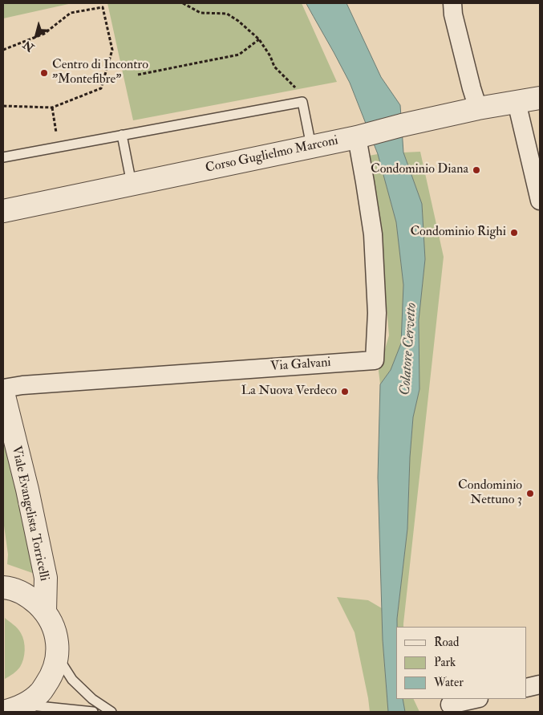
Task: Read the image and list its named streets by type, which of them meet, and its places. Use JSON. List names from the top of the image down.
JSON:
{
  "streets": {
    "street": ["Corso Guglielmo Marconi", "Via Galvani", "Viale Evangelista Torricelli"]
  },
  "crossings": [
    ["Corso Guglielmo Marconi", "Via Galvani"]
  ],
  "water": ["Colatore Cervetto"],
  "places": [
    "Centro di Incontro \"Montefibre\"",
    "Condominio Diana",
    "Condominio Righi",
    "La Nuova Verdeco",
    "Condominio Nettuno 3"
  ],
  "legend": ["Road", "Park", "Water"],
  "north": "bottom left"
}
